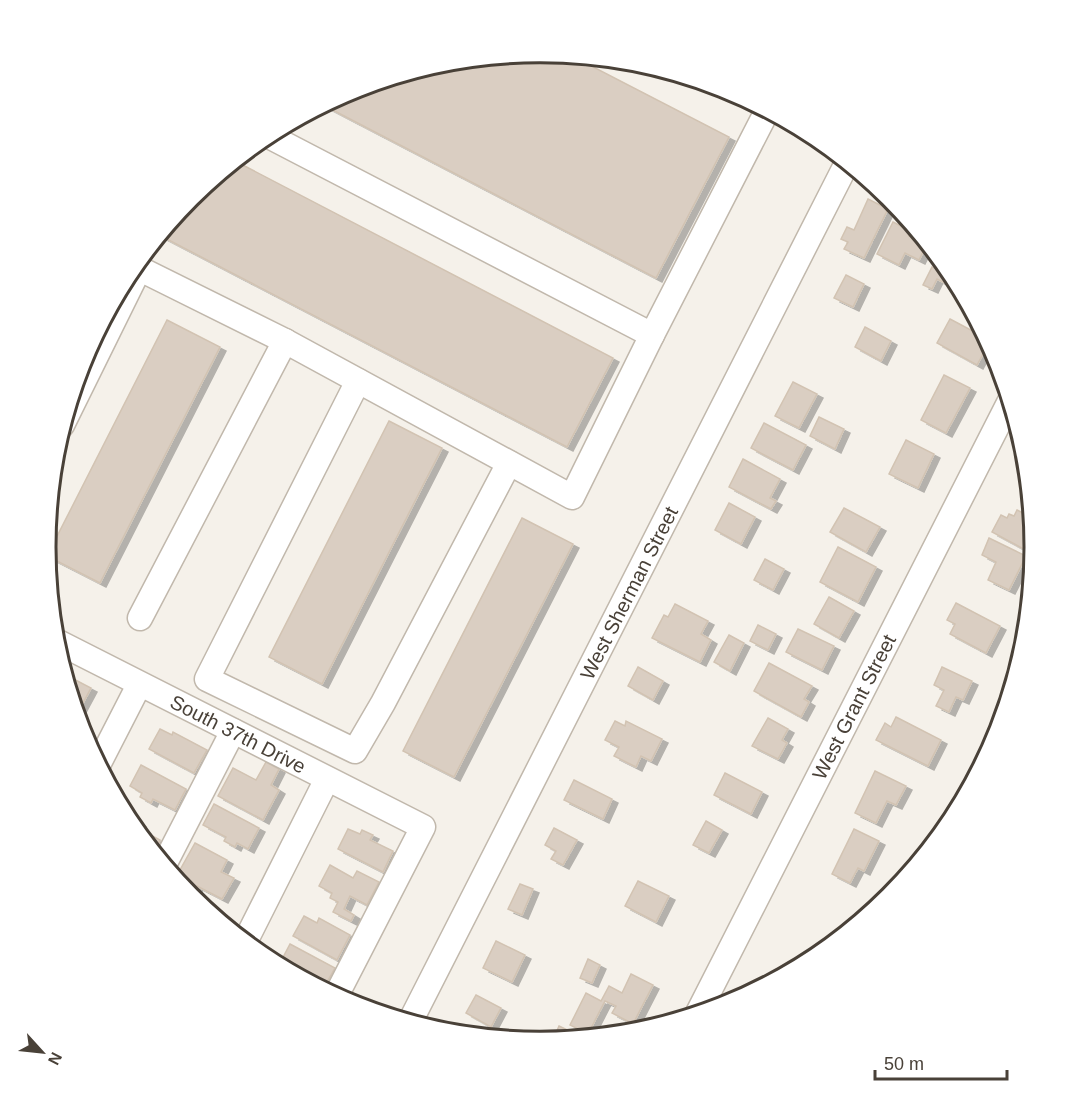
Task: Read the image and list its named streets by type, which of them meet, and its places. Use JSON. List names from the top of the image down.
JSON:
{
  "streets": {
    "street": ["West Sherman Street", "West Grant Street", "South 37th Drive"]
  },
  "scale_bar": "50 m",
  "north": "bottom right"
}
